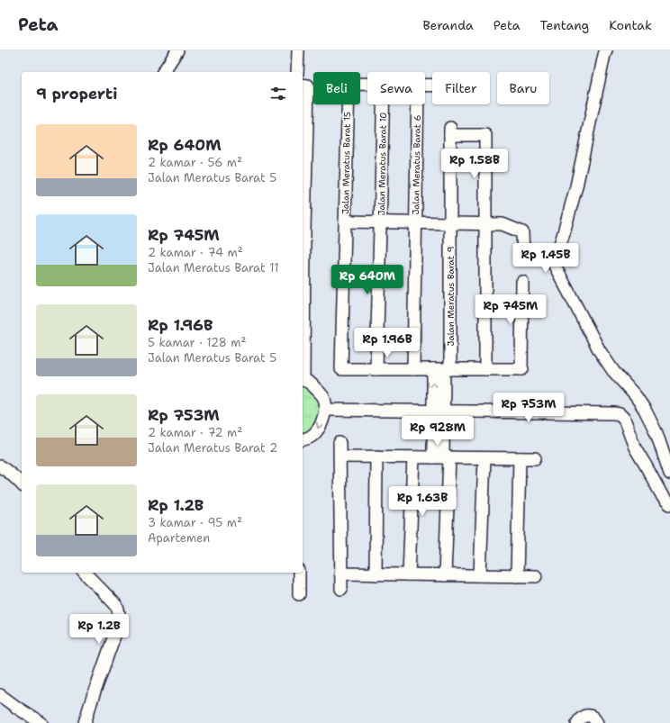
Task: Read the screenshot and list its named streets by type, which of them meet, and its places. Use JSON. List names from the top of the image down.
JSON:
{
  "streets": {
    "street": [
      "Jalan Meratus Barat 15",
      "Jalan Meratus Barat 10",
      "Jalan Meratus Barat 6",
      "Jalan Meratus Barat 9"
    ]
  },
  "crossings": [
    ["Jalan Meratus Barat 15", "Jalan Meratus Barat 10"]
  ],
  "page": {
    "header": "Peta",
    "nav": [
      "Beranda",
      "Peta",
      "Tentang",
      "Kontak"
    ],
    "chip": [
      "Beli",
      "Sewa",
      "Filter",
      "Baru"
    ],
    "heading": "9 properti",
    "list": [
      {
        "name": "Rp 640M",
        "note": "2 kamar · 56 m² · Jalan Meratus Barat 5"
      },
      {
        "name": "Rp 745M",
        "note": "2 kamar · 74 m² · Jalan Meratus Barat 11"
      },
      {
        "name": "Rp 1.96B",
        "note": "5 kamar · 128 m² · Jalan Meratus Barat 5"
      },
      {
        "name": "Rp 753M",
        "note": "2 kamar · 72 m² · Jalan Meratus Barat 2"
      },
      {
        "name": "Rp 1.2B",
        "note": "3 kamar · 95 m² · Apartemen"
      }
    ],
    "price": [
      "Rp 1.58B",
      "Rp 1.45B",
      "Rp 640M",
      "Rp 745M",
      "Rp 1.96B",
      "Rp 753M",
      "Rp 928M",
      "Rp 1.63B",
      "Rp 1.2B"
    ]
  }
}
